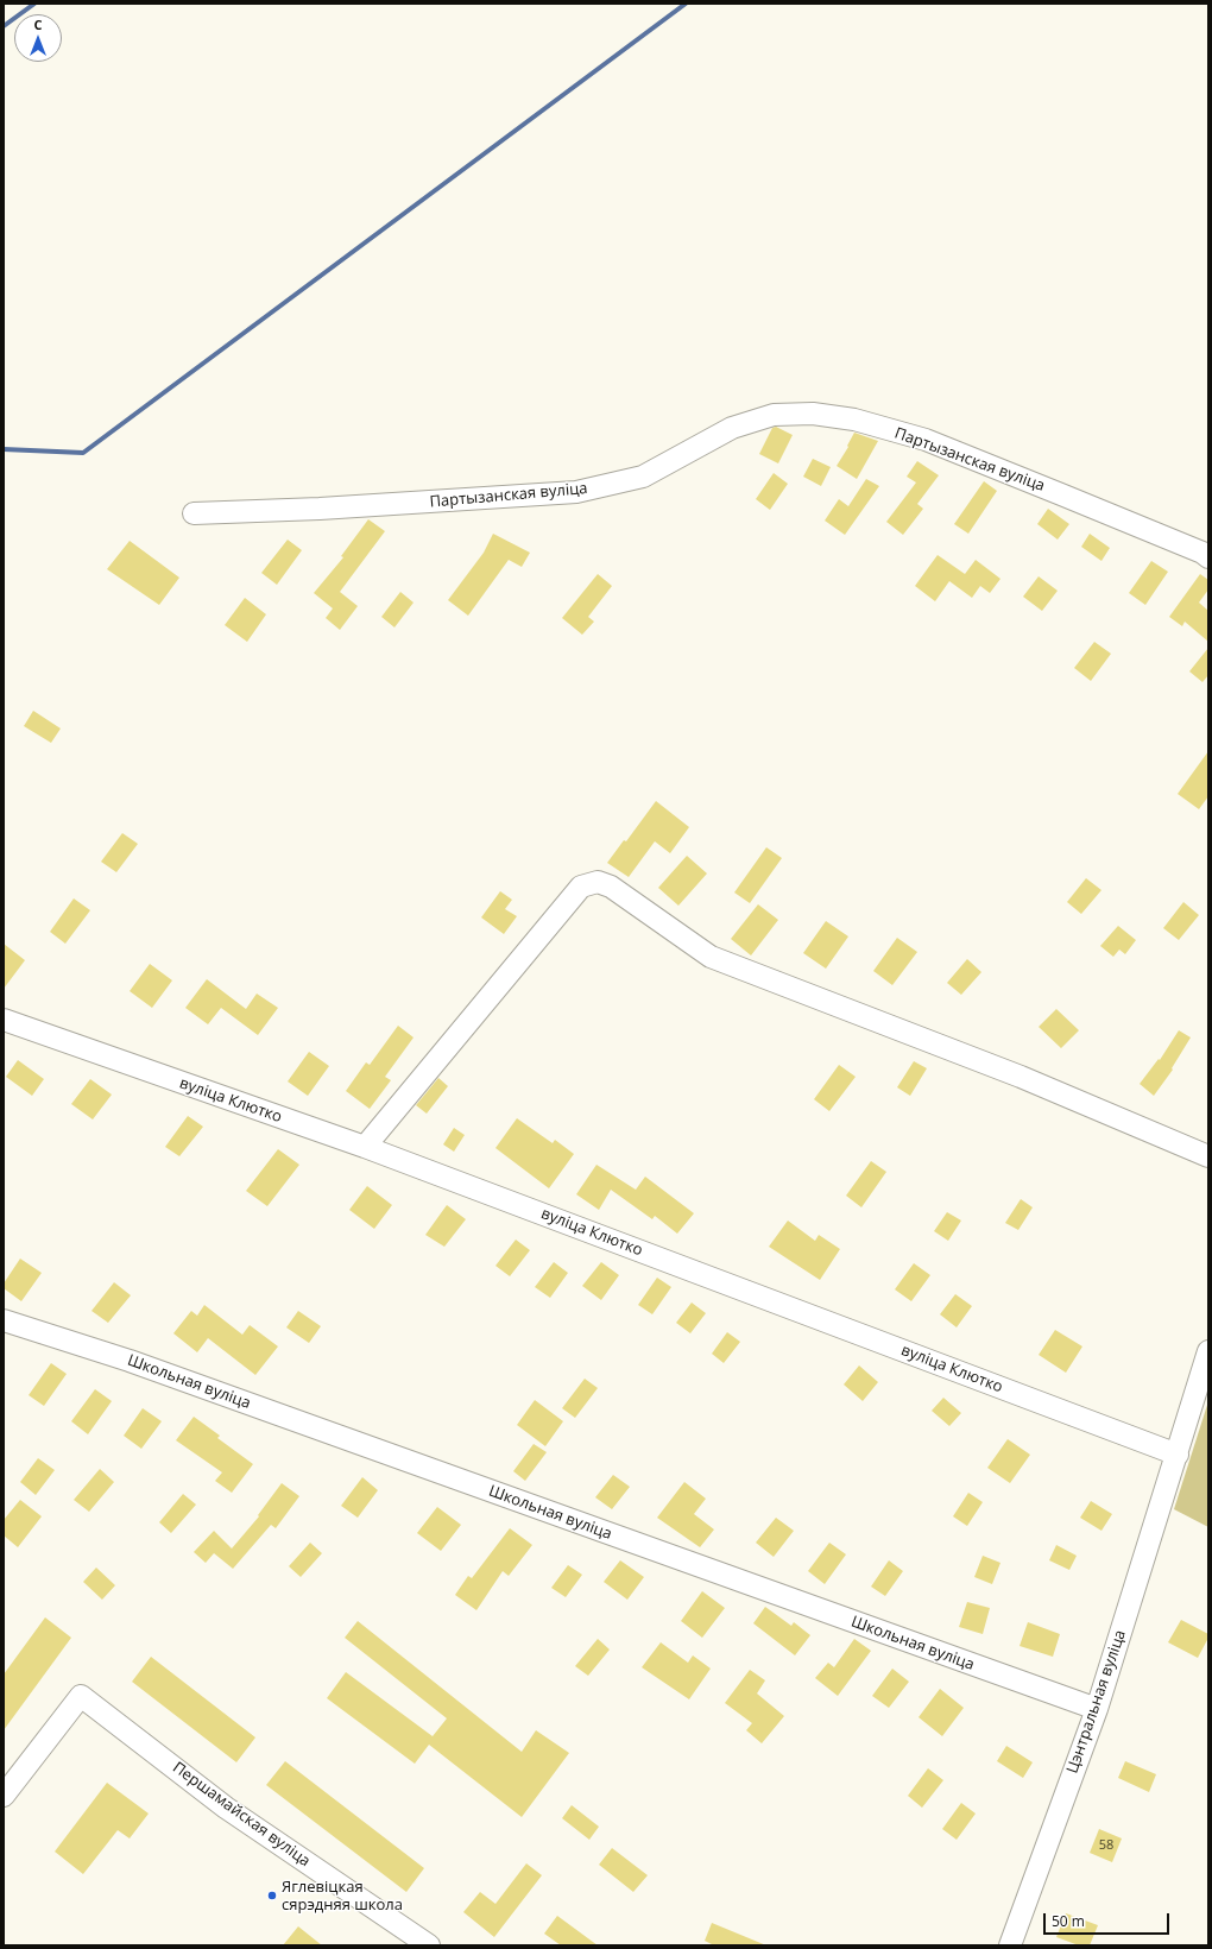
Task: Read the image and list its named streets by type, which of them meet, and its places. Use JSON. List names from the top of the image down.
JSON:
{
  "streets": {
    "street": [
      "Партызанская вуліца",
      "вуліца Клютко",
      "Школьная вуліца",
      "Цэнтральная вуліца",
      "Першамайская вуліца"
    ]
  },
  "crossings": [
    ["вуліца Клютко", "Цэнтральная вуліца"],
    ["Школьная вуліца", "Цэнтральная вуліца"]
  ],
  "places": ["Яглевіцкая сярэдняя школа"],
  "house_numbers": ["58"],
  "scale_bar": "50 m",
  "north": "top"
}
